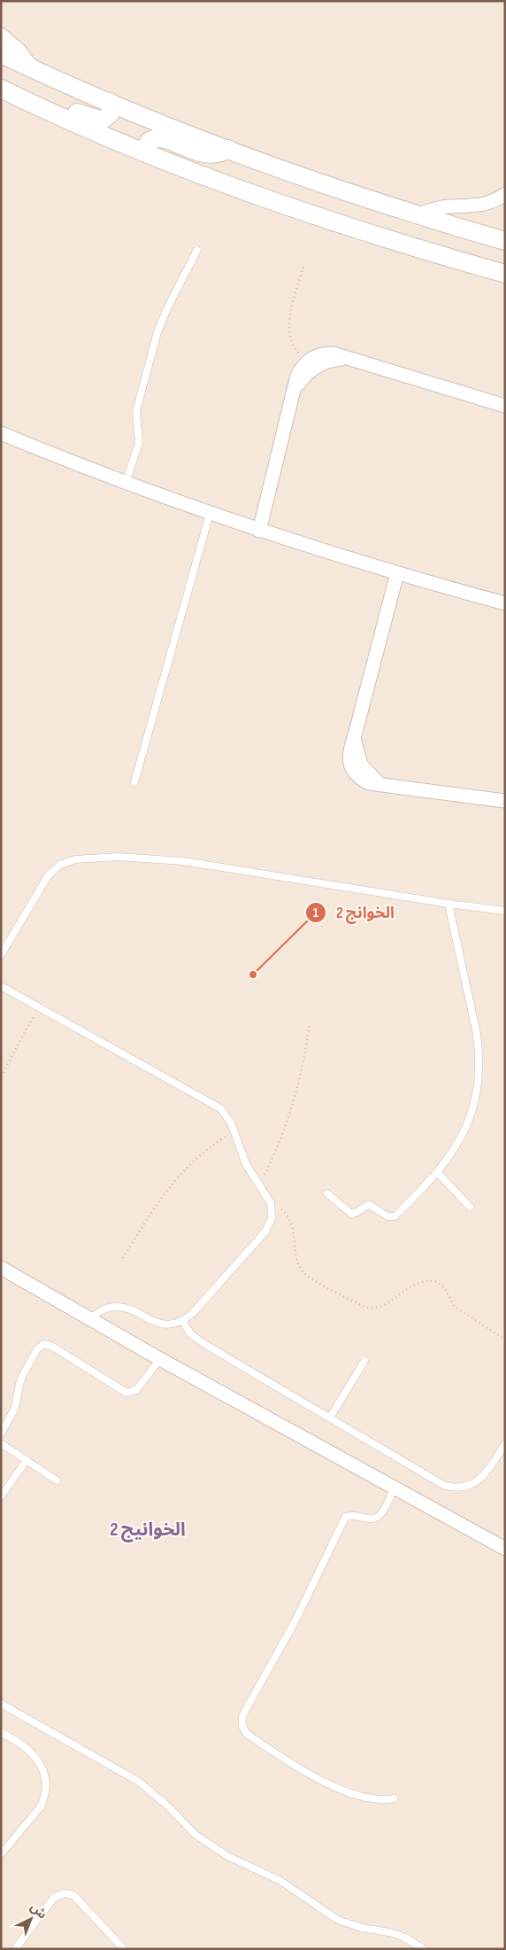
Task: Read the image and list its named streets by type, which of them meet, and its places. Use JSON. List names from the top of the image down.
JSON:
{
  "districts": ["الخوانيج 2"],
  "places": ["الخوانج 2"],
  "north": "top right"
}
